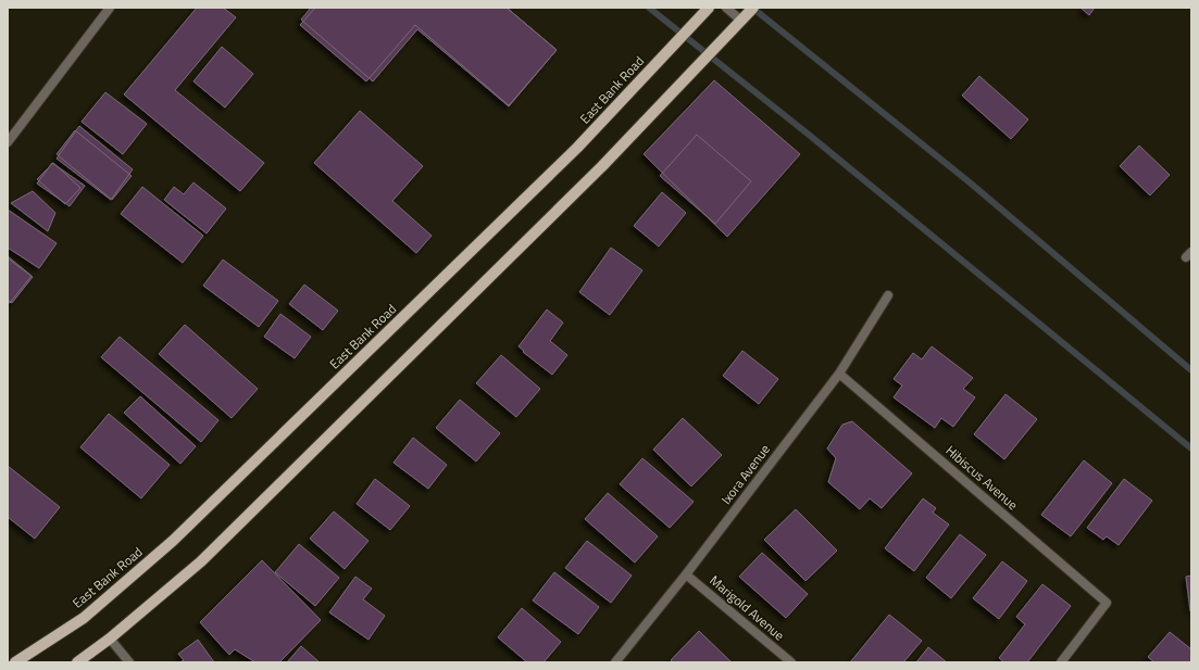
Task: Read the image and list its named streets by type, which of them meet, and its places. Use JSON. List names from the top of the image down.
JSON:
{
  "streets": {
    "main road": ["East Bank Road"],
    "street": ["Ixora Avenue", "Hibiscus Avenue", "Marigold Avenue"]
  },
  "crossings": [
    ["Ixora Avenue", "Hibiscus Avenue"],
    ["Ixora Avenue", "Marigold Avenue"]
  ]
}
